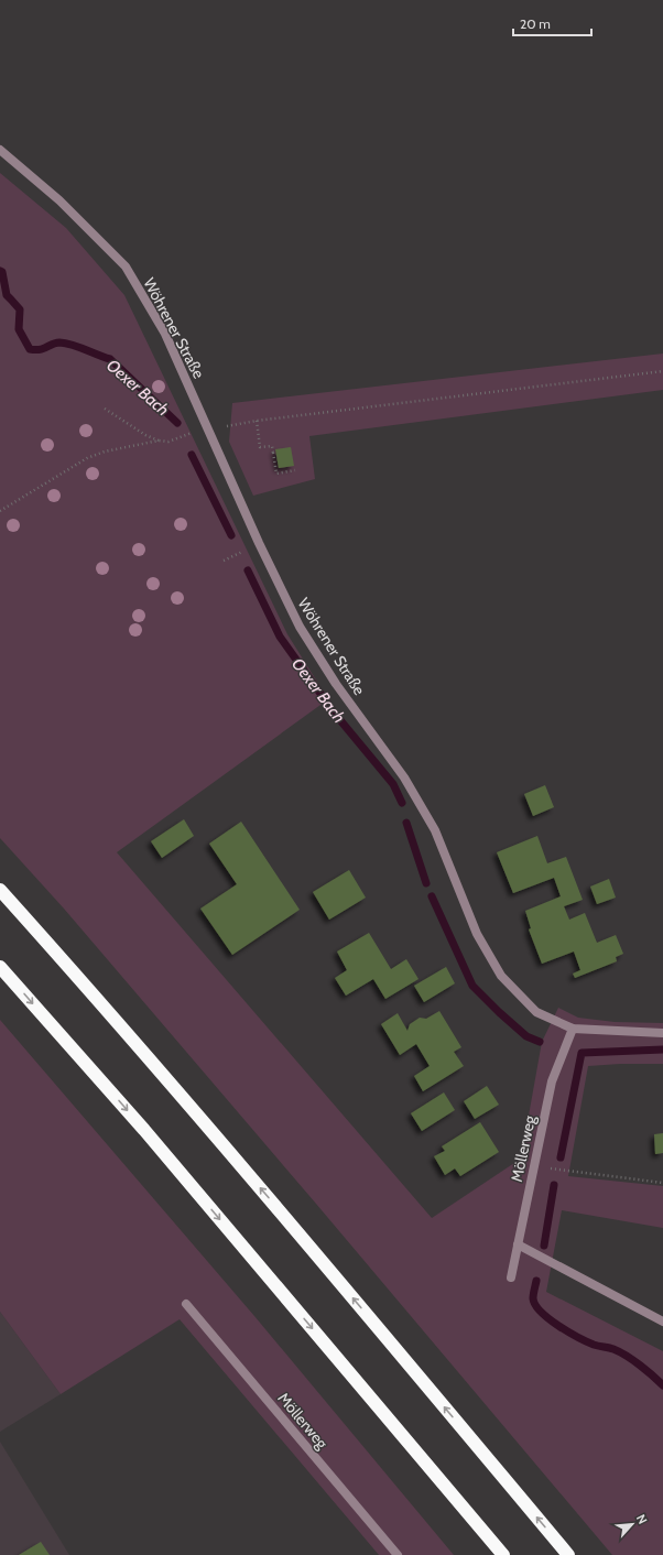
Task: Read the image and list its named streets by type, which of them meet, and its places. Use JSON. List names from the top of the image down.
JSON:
{
  "streets": {
    "street": ["Wöhrener Straße", "Möllerweg"]
  },
  "crossings": [
    ["Wöhrener Straße", "Möllerweg"]
  ],
  "water": ["Oexer Bach"],
  "scale_bar": "20 m",
  "north": "top right"
}
